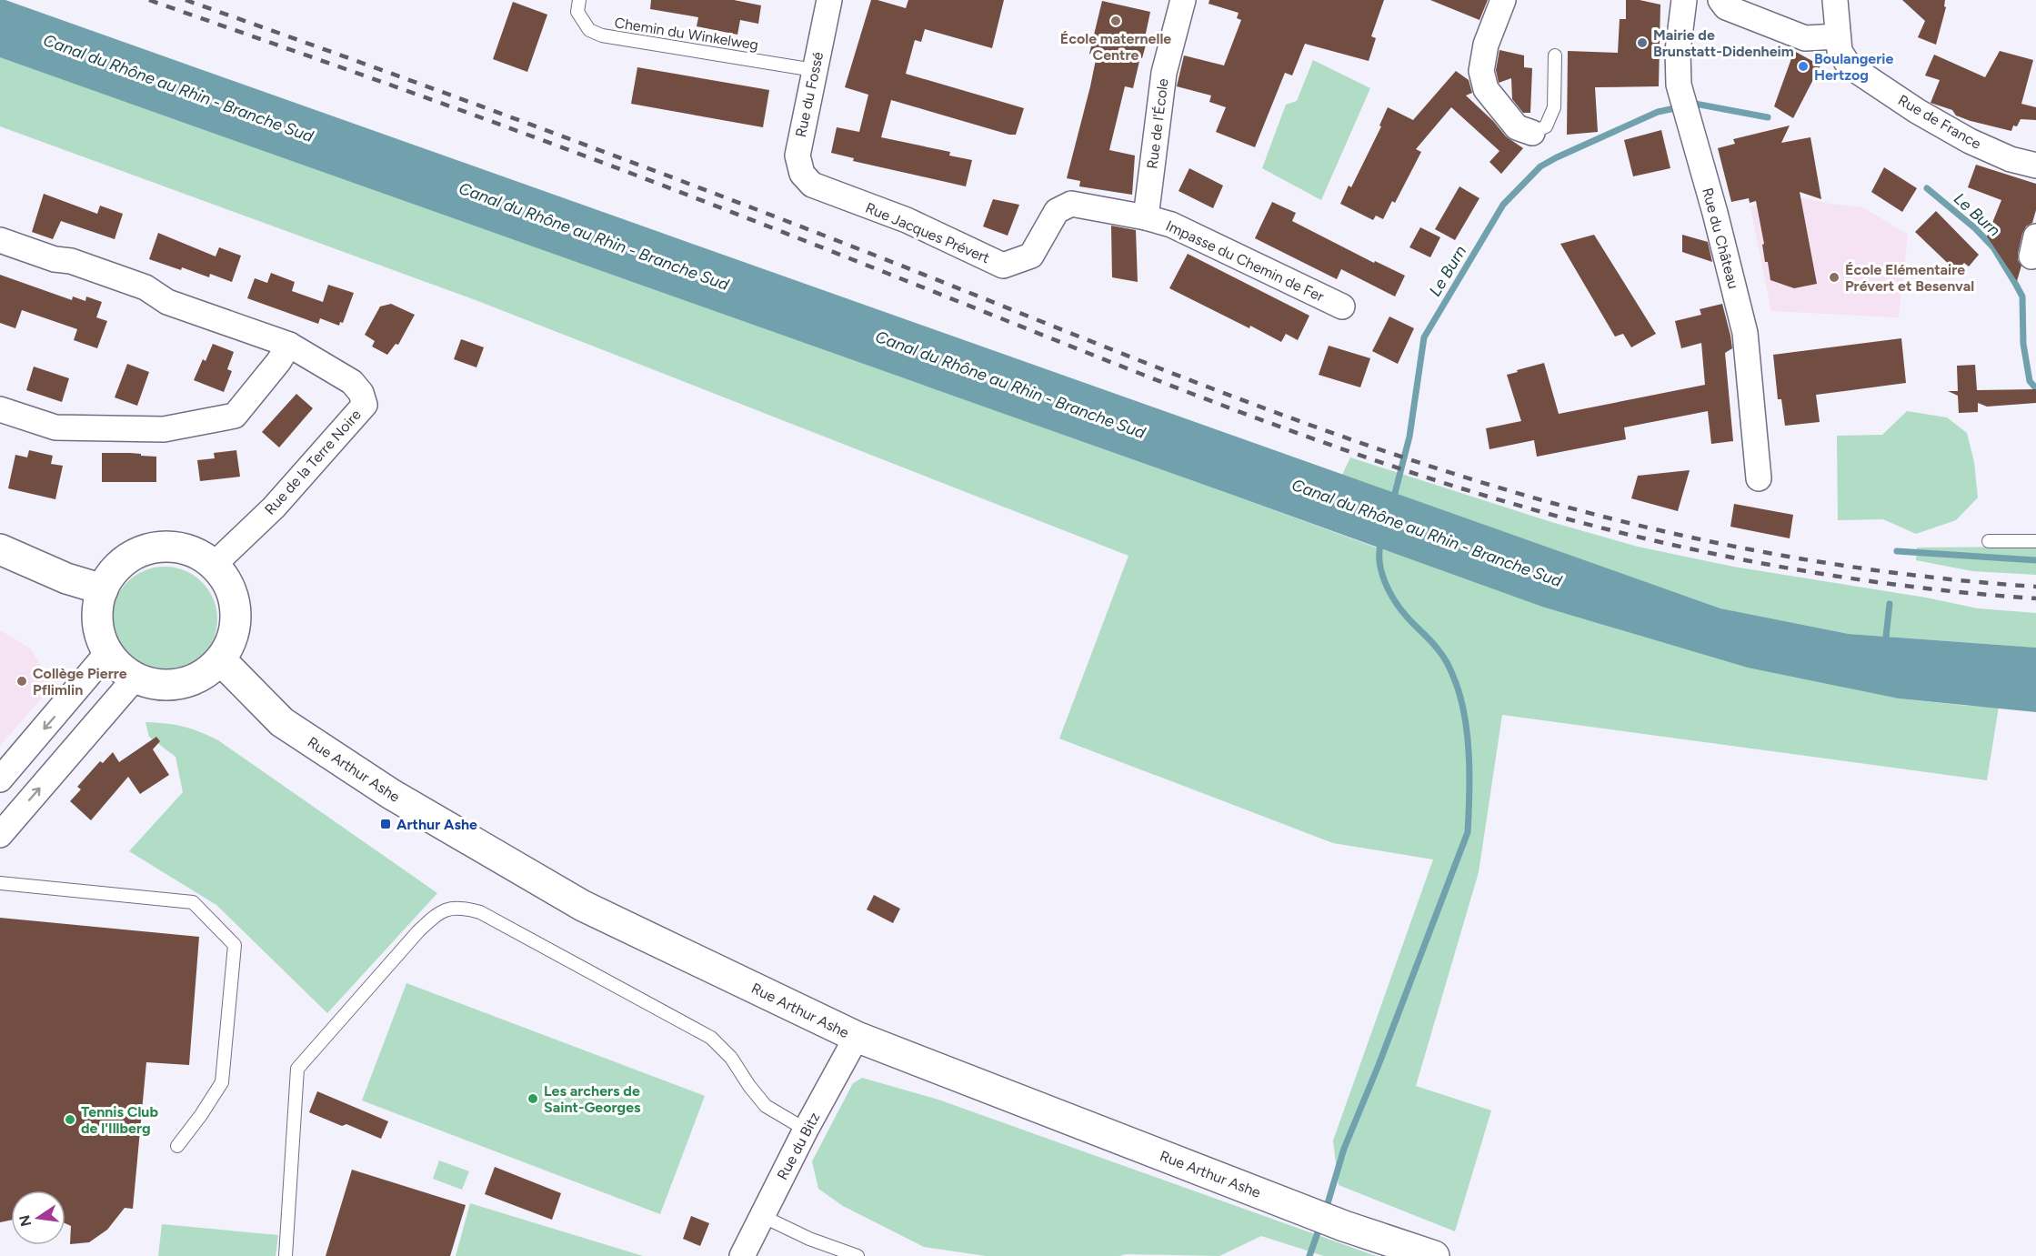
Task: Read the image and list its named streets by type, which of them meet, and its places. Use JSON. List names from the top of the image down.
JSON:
{
  "streets": {
    "main road": ["Rue Arthur Ashe"],
    "street": [
      "Rue du Fossé",
      "Rue de France",
      "Rue de l'École",
      "Rue Jacques Prévert",
      "Rue du Château",
      "Impasse du Chemin de Fer",
      "Rue de la Terre Noire",
      "Rue du Bitz"
    ],
    "lane": ["Chemin du Winkelweg"]
  },
  "crossings": [
    ["Chemin du Winkelweg", "Rue du Fossé"],
    ["Rue du Fossé", "Rue Jacques Prévert"],
    ["Rue de l'École", "Rue Jacques Prévert"],
    ["Rue de l'École", "Impasse du Chemin de Fer"],
    ["Rue Jacques Prévert", "Impasse du Chemin de Fer"],
    ["Rue de la Terre Noire", "Rue Arthur Ashe"],
    ["Rue Arthur Ashe", "Rue du Bitz"]
  ],
  "water": ["Canal du Rhône au Rhin - Branche Sud", "Le Burn"],
  "places": {
    "other": [
      "École maternelle Centre",
      "Mairie de Brunstatt-Didenheim",
      "Boulangerie Hertzog",
      "École Elémentaire Prévert et Besenval",
      "Collège Pierre Pflimlin",
      "Les archers de Saint-Georges",
      "Tennis Club de l'Illberg"
    ],
    "transit": ["Arthur Ashe"]
  },
  "north": "left"
}
